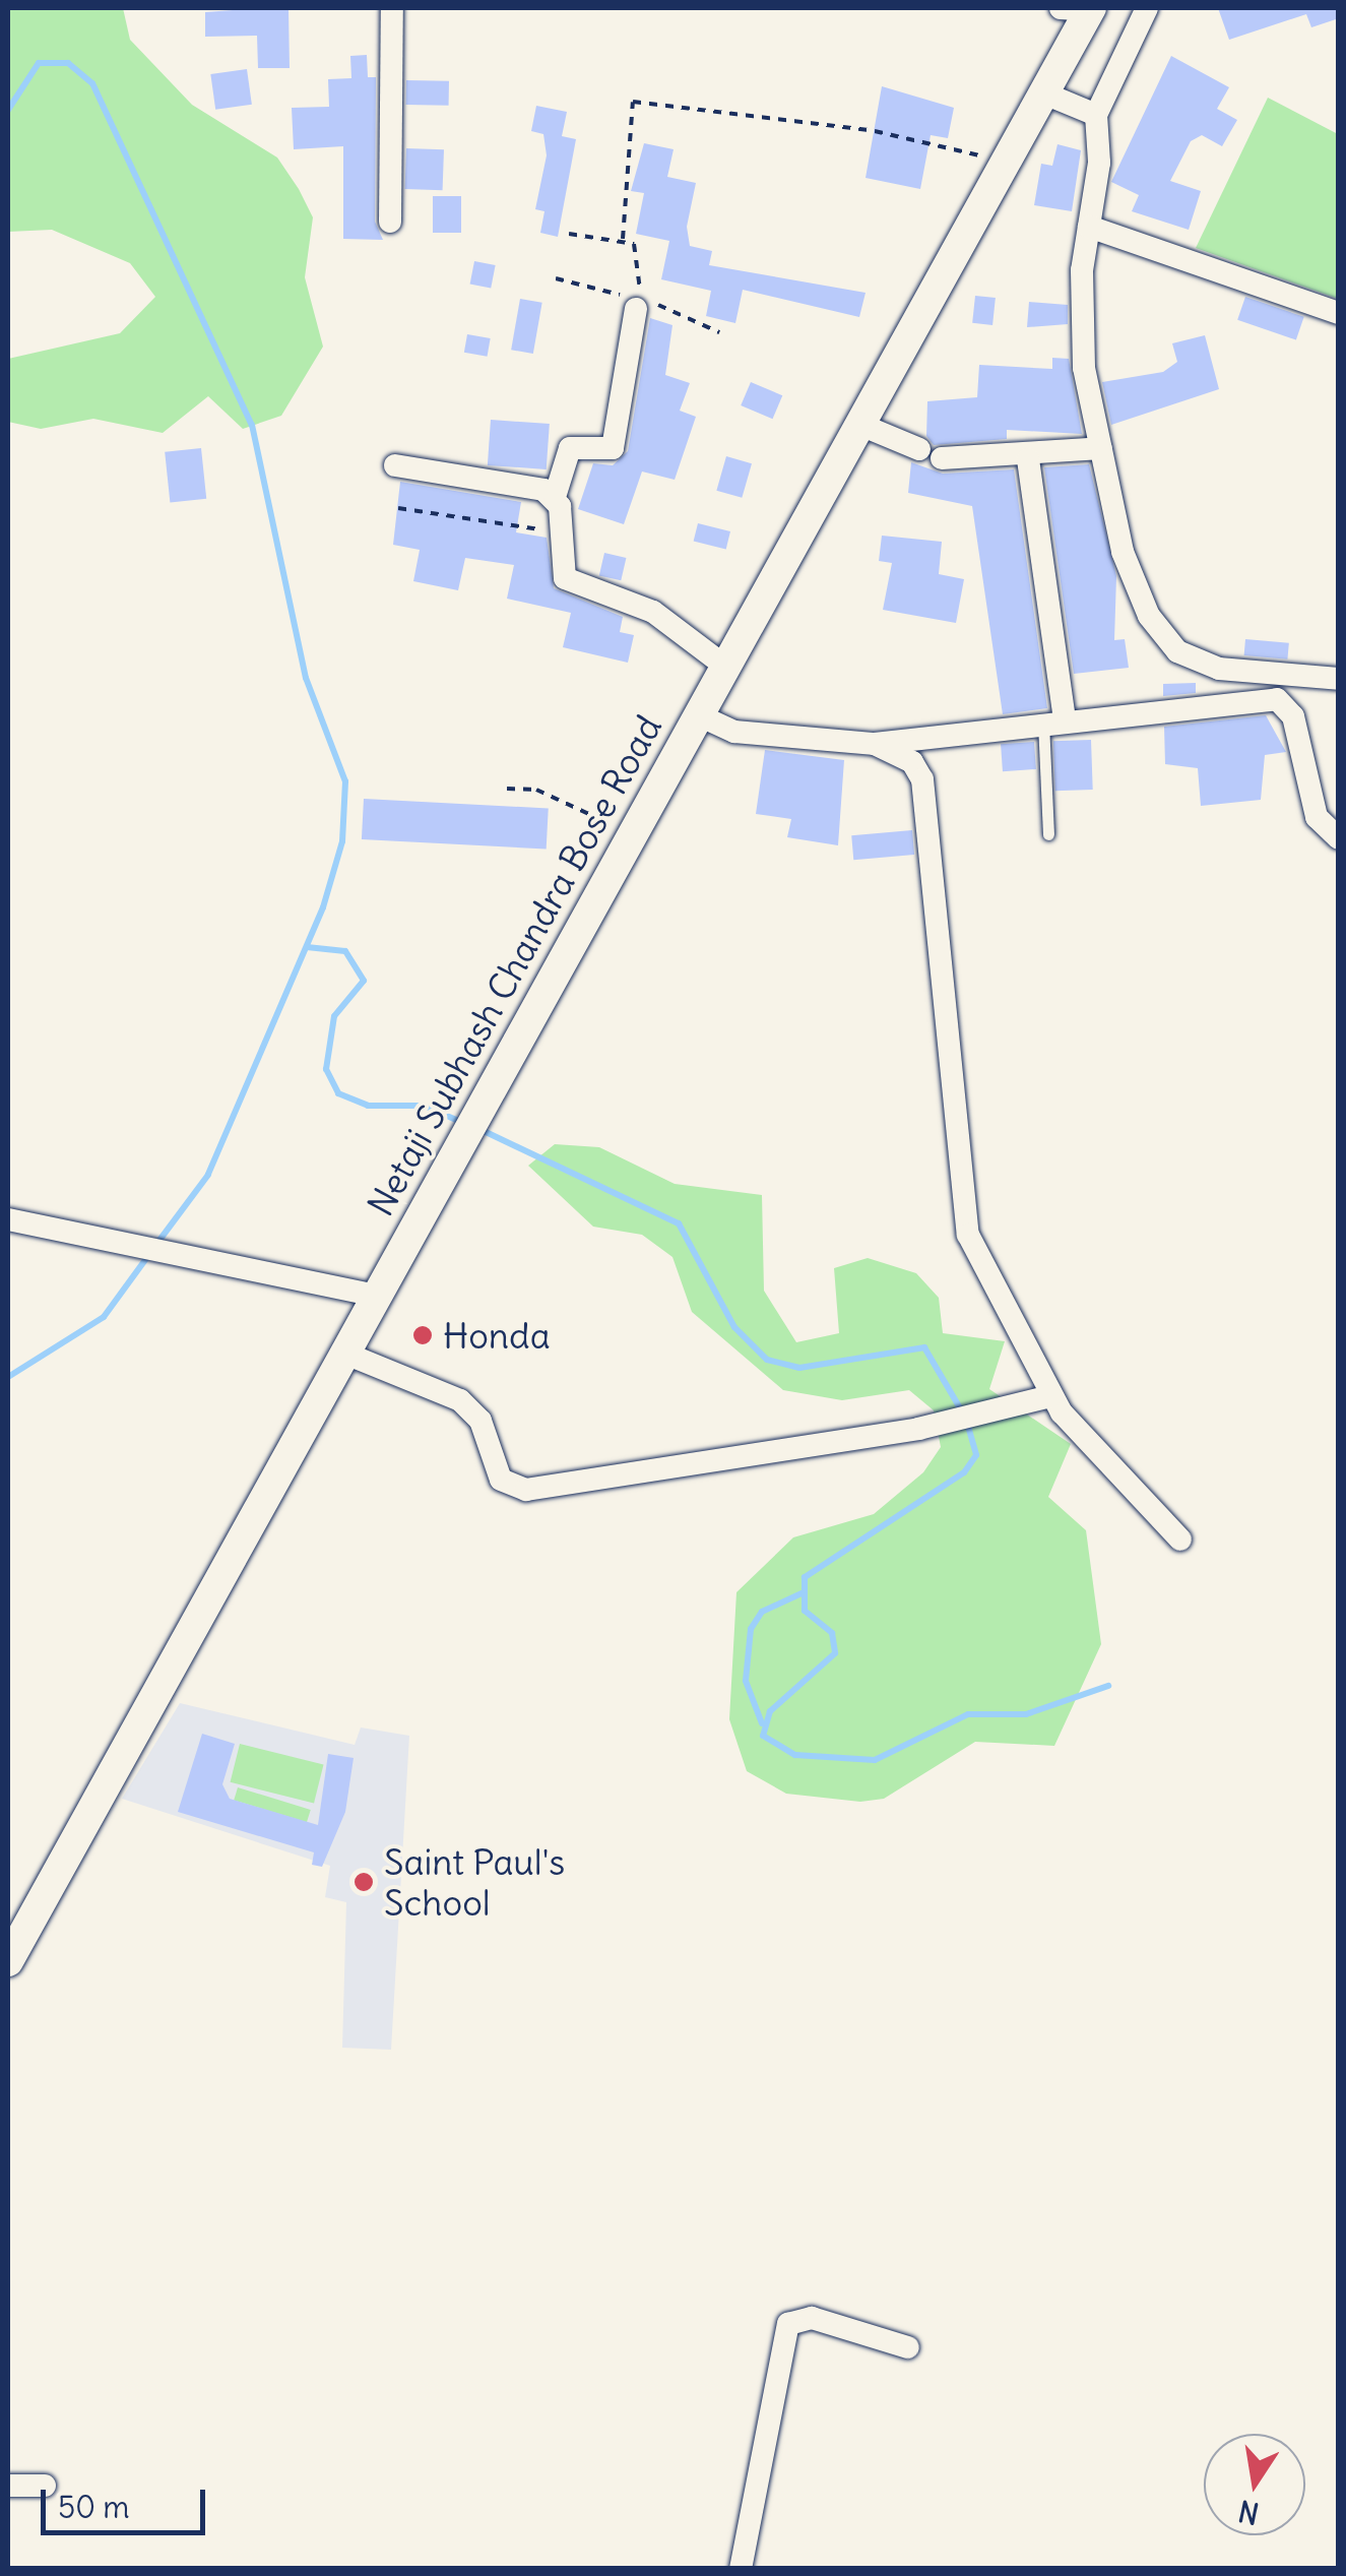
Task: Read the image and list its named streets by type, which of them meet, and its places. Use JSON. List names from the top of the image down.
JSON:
{
  "streets": {
    "street": ["Netaji Subhash Chandra Bose Road"]
  },
  "places": ["Honda", "Saint Paul's School"],
  "scale_bar": "50 m",
  "north": "bottom"
}
